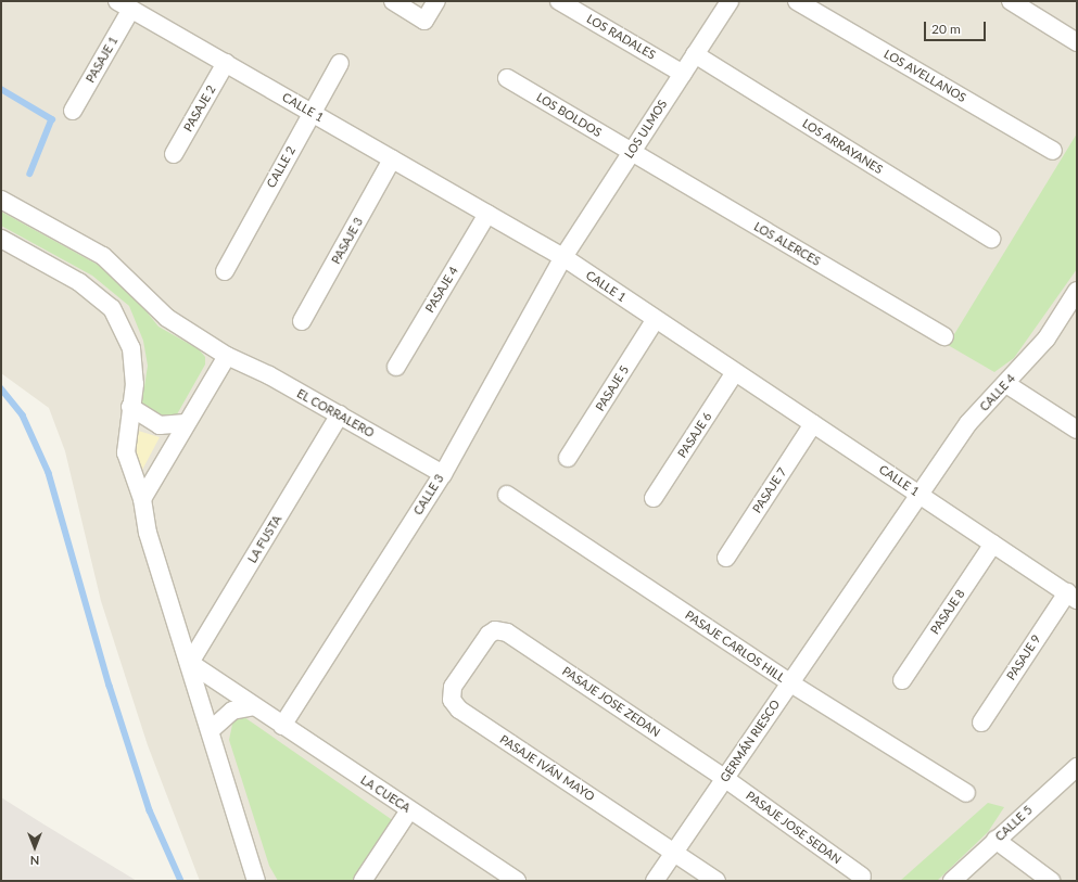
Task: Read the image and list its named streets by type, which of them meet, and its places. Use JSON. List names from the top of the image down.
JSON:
{
  "streets": {
    "street": [
      "LOS RADALES",
      "PASAJE 1",
      "LOS AVELLANOS",
      "CALLE 1",
      "PASAJE 2",
      "LOS BOLDOS",
      "LOS ULMOS",
      "LOS ARRAYANES",
      "CALLE 2",
      "PASAJE 3",
      "LOS ALERCES",
      "PASAJE 4",
      "PASAJE 5",
      "CALLE 4",
      "EL CORRALERO",
      "PASAJE 6",
      "PASAJE 7",
      "CALLE 3",
      "LA FUSTA",
      "PASAJE 8",
      "PASAJE CARLOS HILL",
      "PASAJE 9",
      "PASAJE JOSE ZEDAN",
      "GERMÁN RIESCO",
      "PASAJE IVÁN MAYO",
      "LA CUECA",
      "CALLE 5",
      "PASAJE JOSE SEDAN"
    ]
  },
  "crossings": [
    ["LOS RADALES", "LOS ULMOS"],
    ["PASAJE 1", "CALLE 1"],
    ["CALLE 1", "PASAJE 2"],
    ["CALLE 1", "LOS ULMOS"],
    ["CALLE 1", "CALLE 2"],
    ["CALLE 1", "PASAJE 3"],
    ["CALLE 1", "PASAJE 4"],
    ["CALLE 1", "PASAJE 5"],
    ["CALLE 1", "CALLE 4"],
    ["CALLE 1", "PASAJE 6"],
    ["CALLE 1", "PASAJE 7"],
    ["CALLE 1", "CALLE 3"],
    ["CALLE 1", "PASAJE 8"],
    ["CALLE 1", "PASAJE 9"],
    ["CALLE 1", "GERMÁN RIESCO"],
    ["LOS BOLDOS", "LOS ULMOS"],
    ["LOS BOLDOS", "LOS ALERCES"],
    ["LOS ULMOS", "LOS ARRAYANES"],
    ["LOS ULMOS", "LOS ALERCES"],
    ["LOS ULMOS", "CALLE 3"],
    ["CALLE 4", "GERMÁN RIESCO"],
    ["EL CORRALERO", "CALLE 3"],
    ["EL CORRALERO", "LA FUSTA"],
    ["CALLE 3", "LA CUECA"],
    ["LA FUSTA", "LA CUECA"],
    ["PASAJE CARLOS HILL", "GERMÁN RIESCO"],
    ["PASAJE JOSE ZEDAN", "GERMÁN RIESCO"],
    ["PASAJE JOSE ZEDAN", "PASAJE IVÁN MAYO"],
    ["PASAJE JOSE ZEDAN", "PASAJE JOSE SEDAN"],
    ["GERMÁN RIESCO", "PASAJE IVÁN MAYO"],
    ["GERMÁN RIESCO", "PASAJE JOSE SEDAN"]
  ],
  "scale_bar": "20 m",
  "north": "bottom"
}
